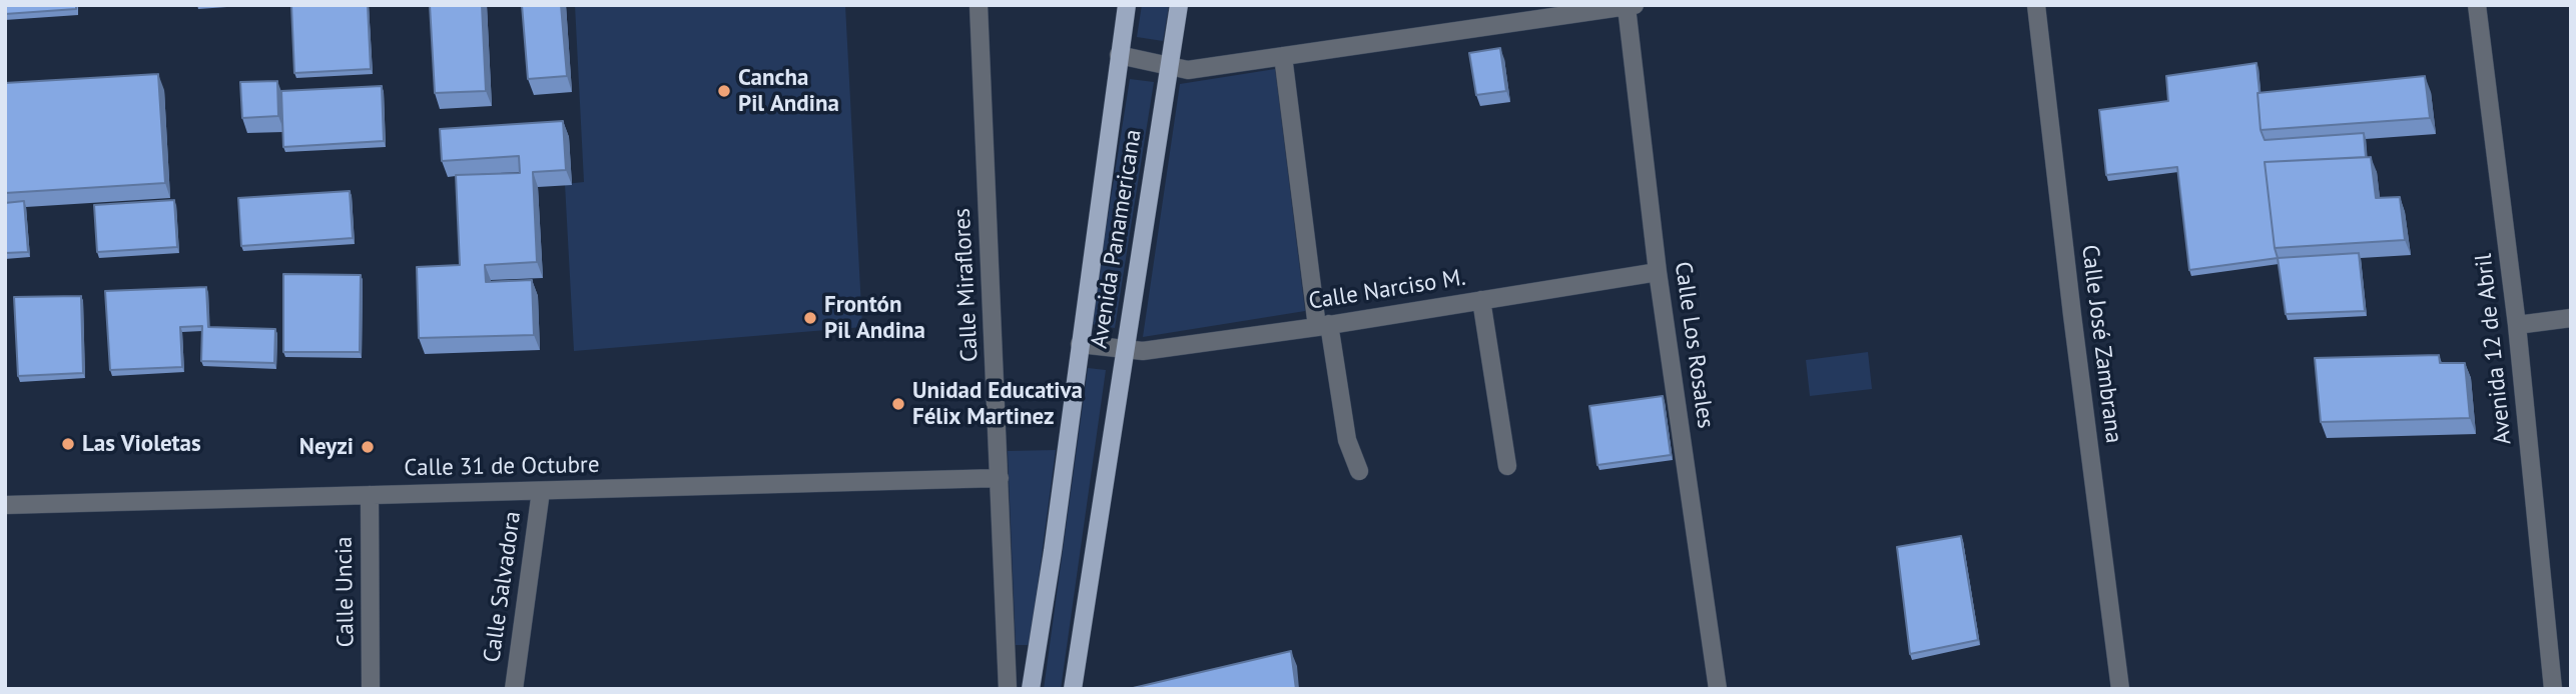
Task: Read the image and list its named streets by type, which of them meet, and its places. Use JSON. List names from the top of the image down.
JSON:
{
  "streets": {
    "main road": ["Avenida Panamericana"],
    "street": [
      "Calle Miraflores",
      "Calle Narciso M.",
      "Calle José Zambrana",
      "Calle Los Rosales",
      "Avenida 12 de Abril",
      "Calle 31 de Octubre",
      "Calle Salvadora",
      "Calle Uncia"
    ]
  },
  "crossings": [
    ["Avenida Panamericana", "Calle Narciso M."],
    ["Calle Miraflores", "Calle 31 de Octubre"],
    ["Calle Narciso M.", "Calle Los Rosales"],
    ["Calle 31 de Octubre", "Calle Salvadora"],
    ["Calle 31 de Octubre", "Calle Uncia"]
  ],
  "places": [
    "Cancha Pil Andina",
    "Frontón Pil Andina",
    "Unidad Educativa Félix Martinez",
    "Las Violetas",
    "Neyzi"
  ]
}
